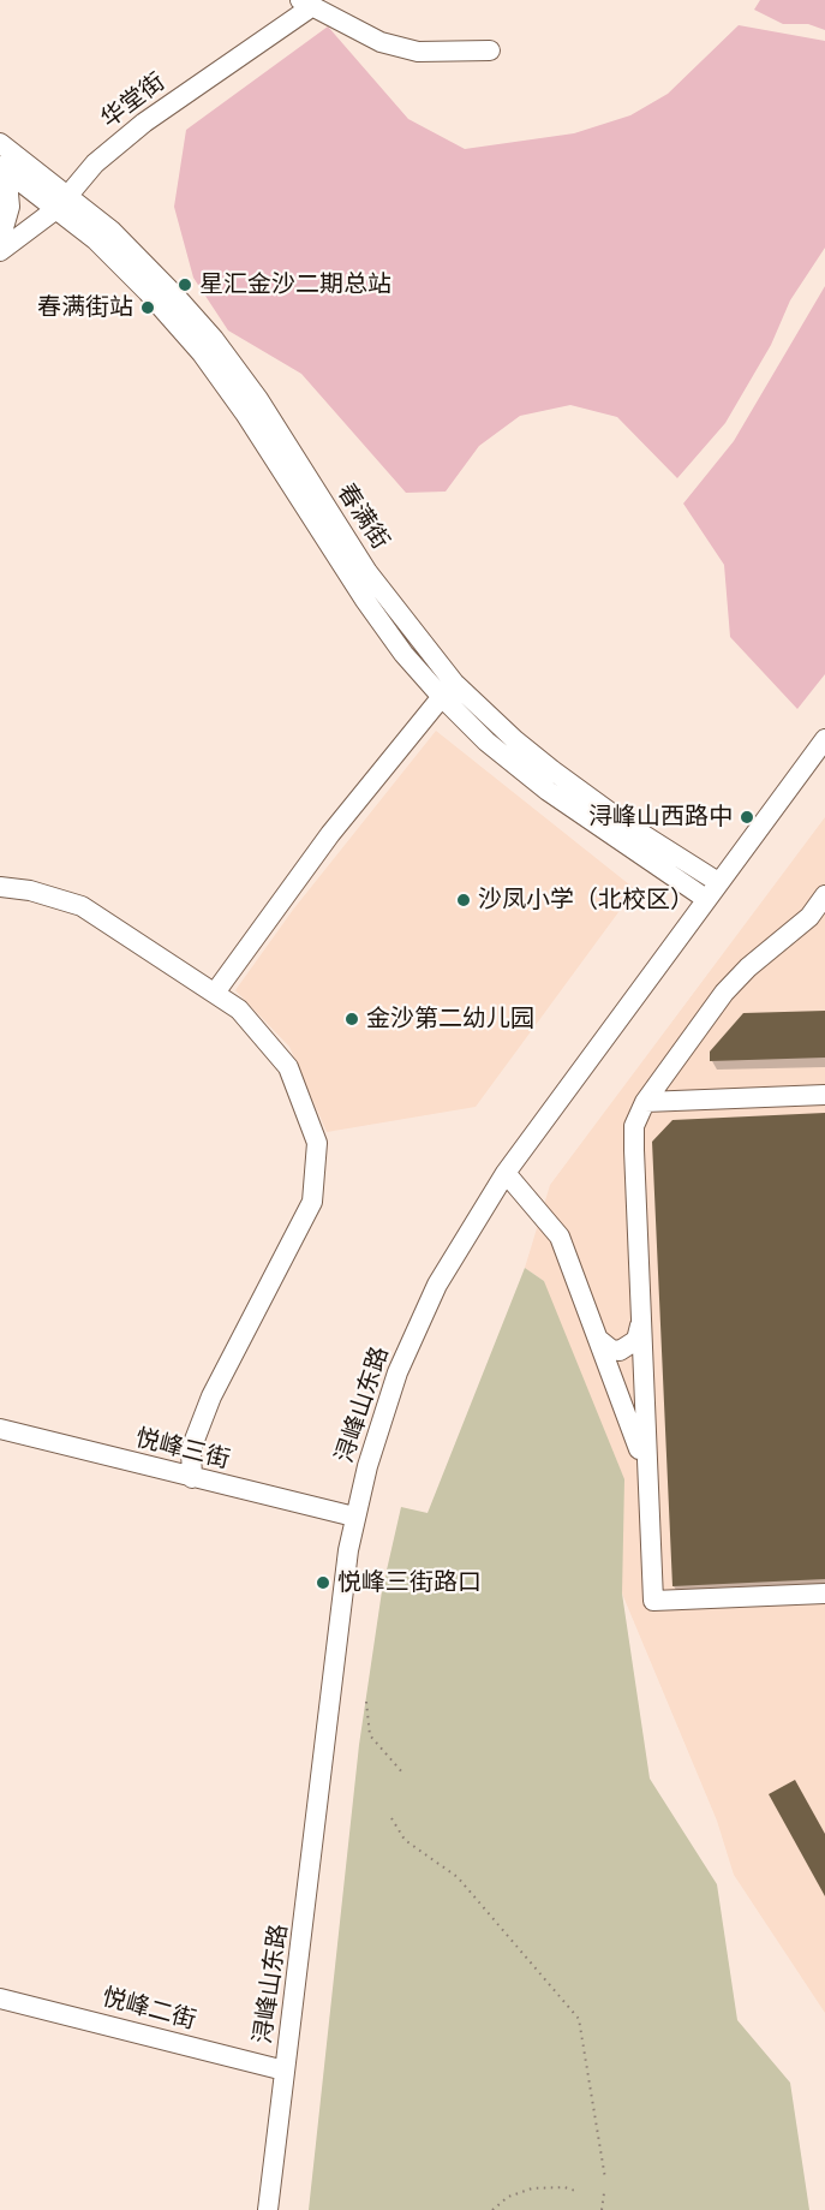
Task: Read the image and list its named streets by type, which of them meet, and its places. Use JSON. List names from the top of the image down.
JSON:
{
  "streets": {
    "street": [
      "华堂街",
      "春满街",
      "浔峰山东路",
      "悦峰三街",
      "悦峰二街"
    ]
  },
  "crossings": [
    ["华堂街", "春满街"],
    ["春满街", "浔峰山东路"],
    ["浔峰山东路", "悦峰三街"],
    ["浔峰山东路", "悦峰二街"]
  ],
  "places": [
    "星汇金沙二期总站",
    "春满街站",
    "浔峰山西路中",
    "沙凤小学（北校区）",
    "金沙第二幼儿园",
    "悦峰三街路口"
  ]
}
